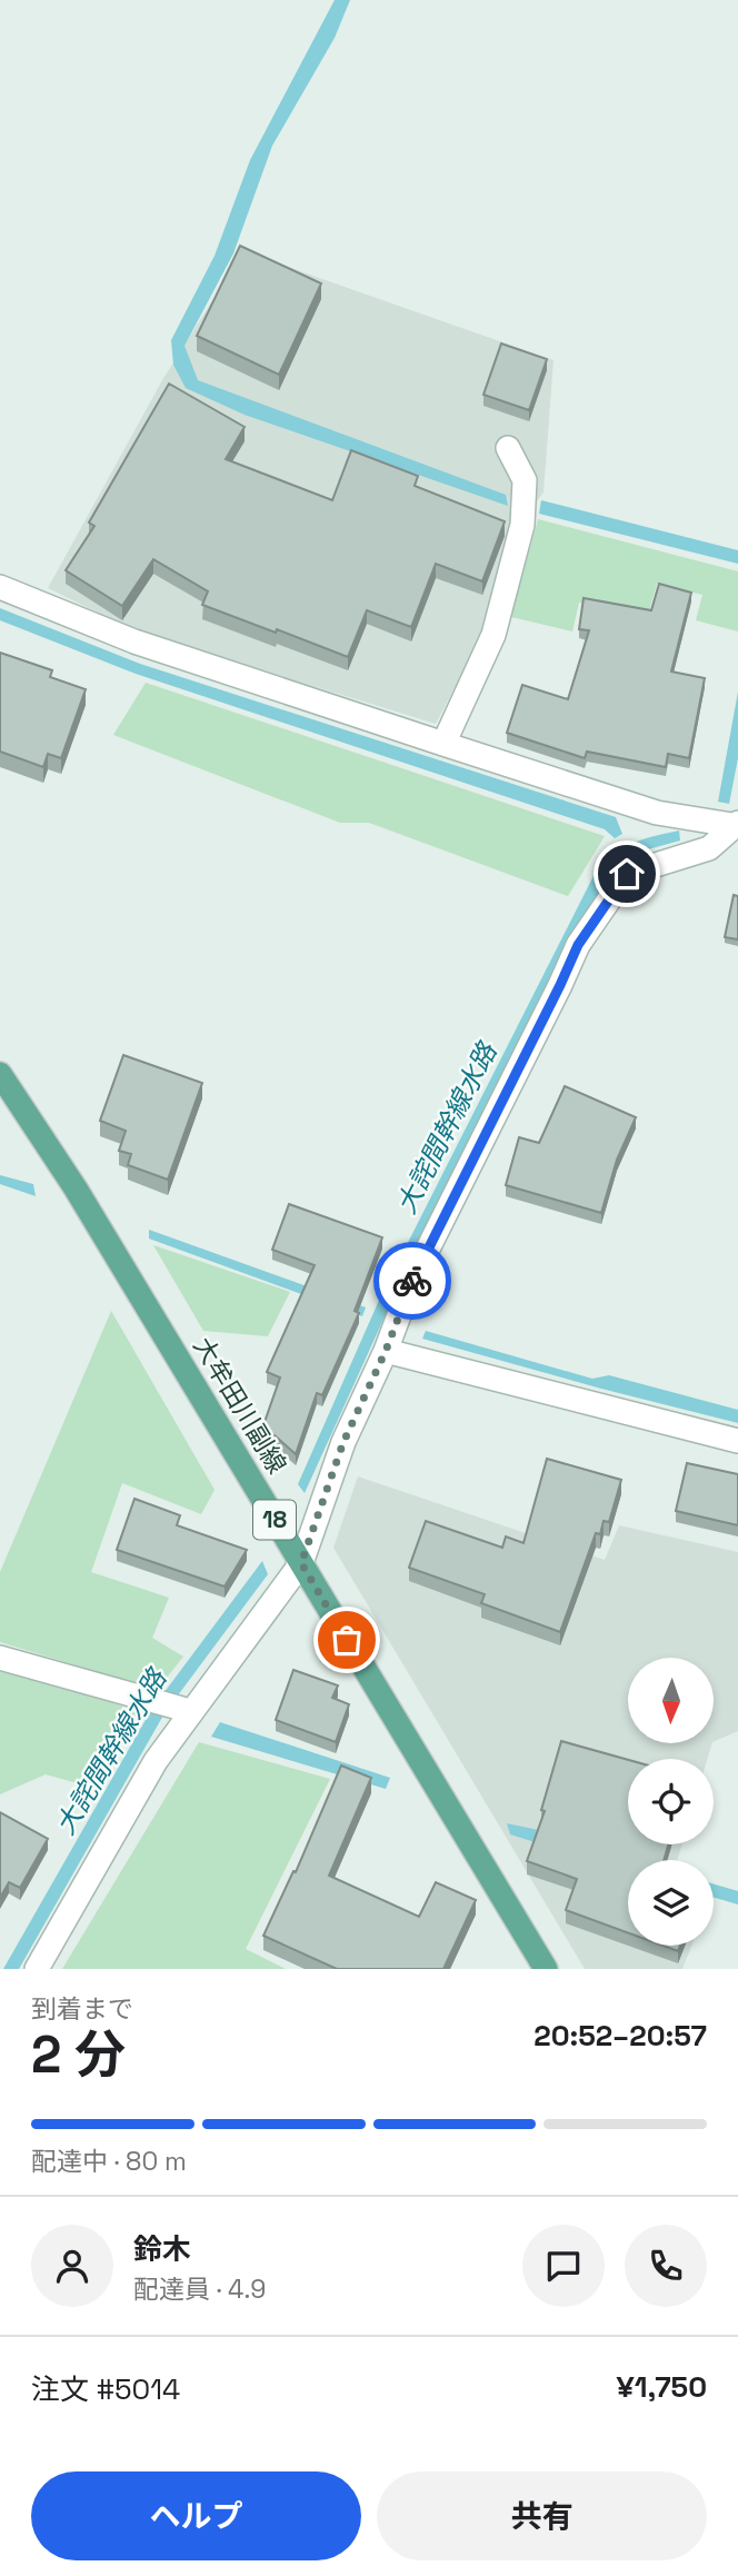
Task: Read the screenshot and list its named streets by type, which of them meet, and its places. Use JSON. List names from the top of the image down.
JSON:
{
  "streets": {
    "main road": ["大牟田川副線", "18"]
  },
  "water": ["大詫間幹線水路"],
  "north": "bottom",
  "page": {
    "heading": ["2 分", "到着まで", "20:52–20:57"],
    "panel": [
      "鈴木",
      "配達員 · 4.9",
      "注文 #5014",
      "¥1,750"
    ],
    "bar": "配達中 · 80 m",
    "buttons": ["ヘルプ", "共有"]
  }
}
